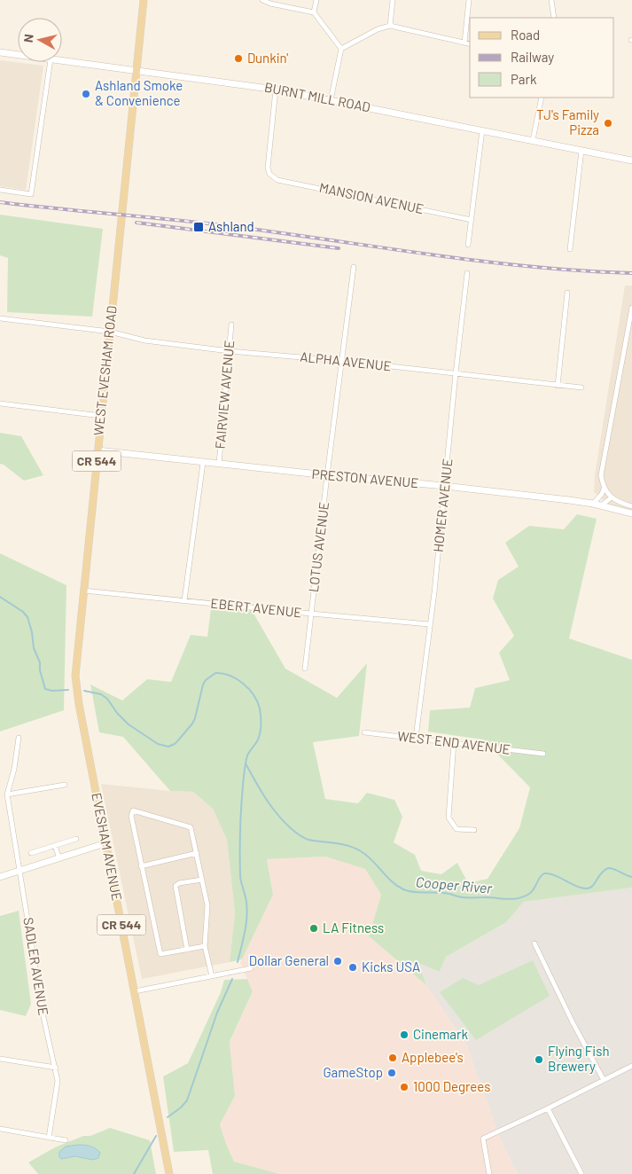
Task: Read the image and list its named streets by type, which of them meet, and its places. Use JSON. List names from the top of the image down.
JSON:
{
  "streets": {
    "main road": ["WEST EVESHAM ROAD", "CR 544", "EVESHAM AVENUE"],
    "street": [
      "BURNT MILL ROAD",
      "MANSION AVENUE",
      "ALPHA AVENUE",
      "FAIRVIEW AVENUE",
      "PRESTON AVENUE",
      "HOMER AVENUE",
      "LOTUS AVENUE",
      "EBERT AVENUE",
      "WEST END AVENUE",
      "SADLER AVENUE"
    ]
  },
  "crossings": [
    ["BURNT MILL ROAD", "MANSION AVENUE"],
    ["BURNT MILL ROAD", "WEST EVESHAM ROAD"],
    ["BURNT MILL ROAD", "CR 544"],
    ["ALPHA AVENUE", "WEST EVESHAM ROAD"],
    ["ALPHA AVENUE", "FAIRVIEW AVENUE"],
    ["ALPHA AVENUE", "HOMER AVENUE"],
    ["ALPHA AVENUE", "LOTUS AVENUE"],
    ["WEST EVESHAM ROAD", "CR 544"],
    ["WEST EVESHAM ROAD", "PRESTON AVENUE"],
    ["WEST EVESHAM ROAD", "EBERT AVENUE"],
    ["WEST EVESHAM ROAD", "EVESHAM AVENUE"],
    ["FAIRVIEW AVENUE", "PRESTON AVENUE"],
    ["FAIRVIEW AVENUE", "EBERT AVENUE"],
    ["PRESTON AVENUE", "HOMER AVENUE"],
    ["PRESTON AVENUE", "LOTUS AVENUE"],
    ["HOMER AVENUE", "EBERT AVENUE"],
    ["HOMER AVENUE", "WEST END AVENUE"],
    ["LOTUS AVENUE", "EBERT AVENUE"]
  ],
  "water": ["Cooper River"],
  "places": {
    "other": [
      "Dunkin'",
      "Ashland Smoke & Convenience",
      "TJ's Family Pizza",
      "LA Fitness",
      "Dollar General",
      "Kicks USA",
      "Cinemark",
      "Applebee's",
      "Flying Fish Brewery",
      "GameStop",
      "1000 Degrees"
    ],
    "transit": ["Ashland"]
  },
  "legend": ["Road", "Railway", "Park"],
  "north": "left"
}
